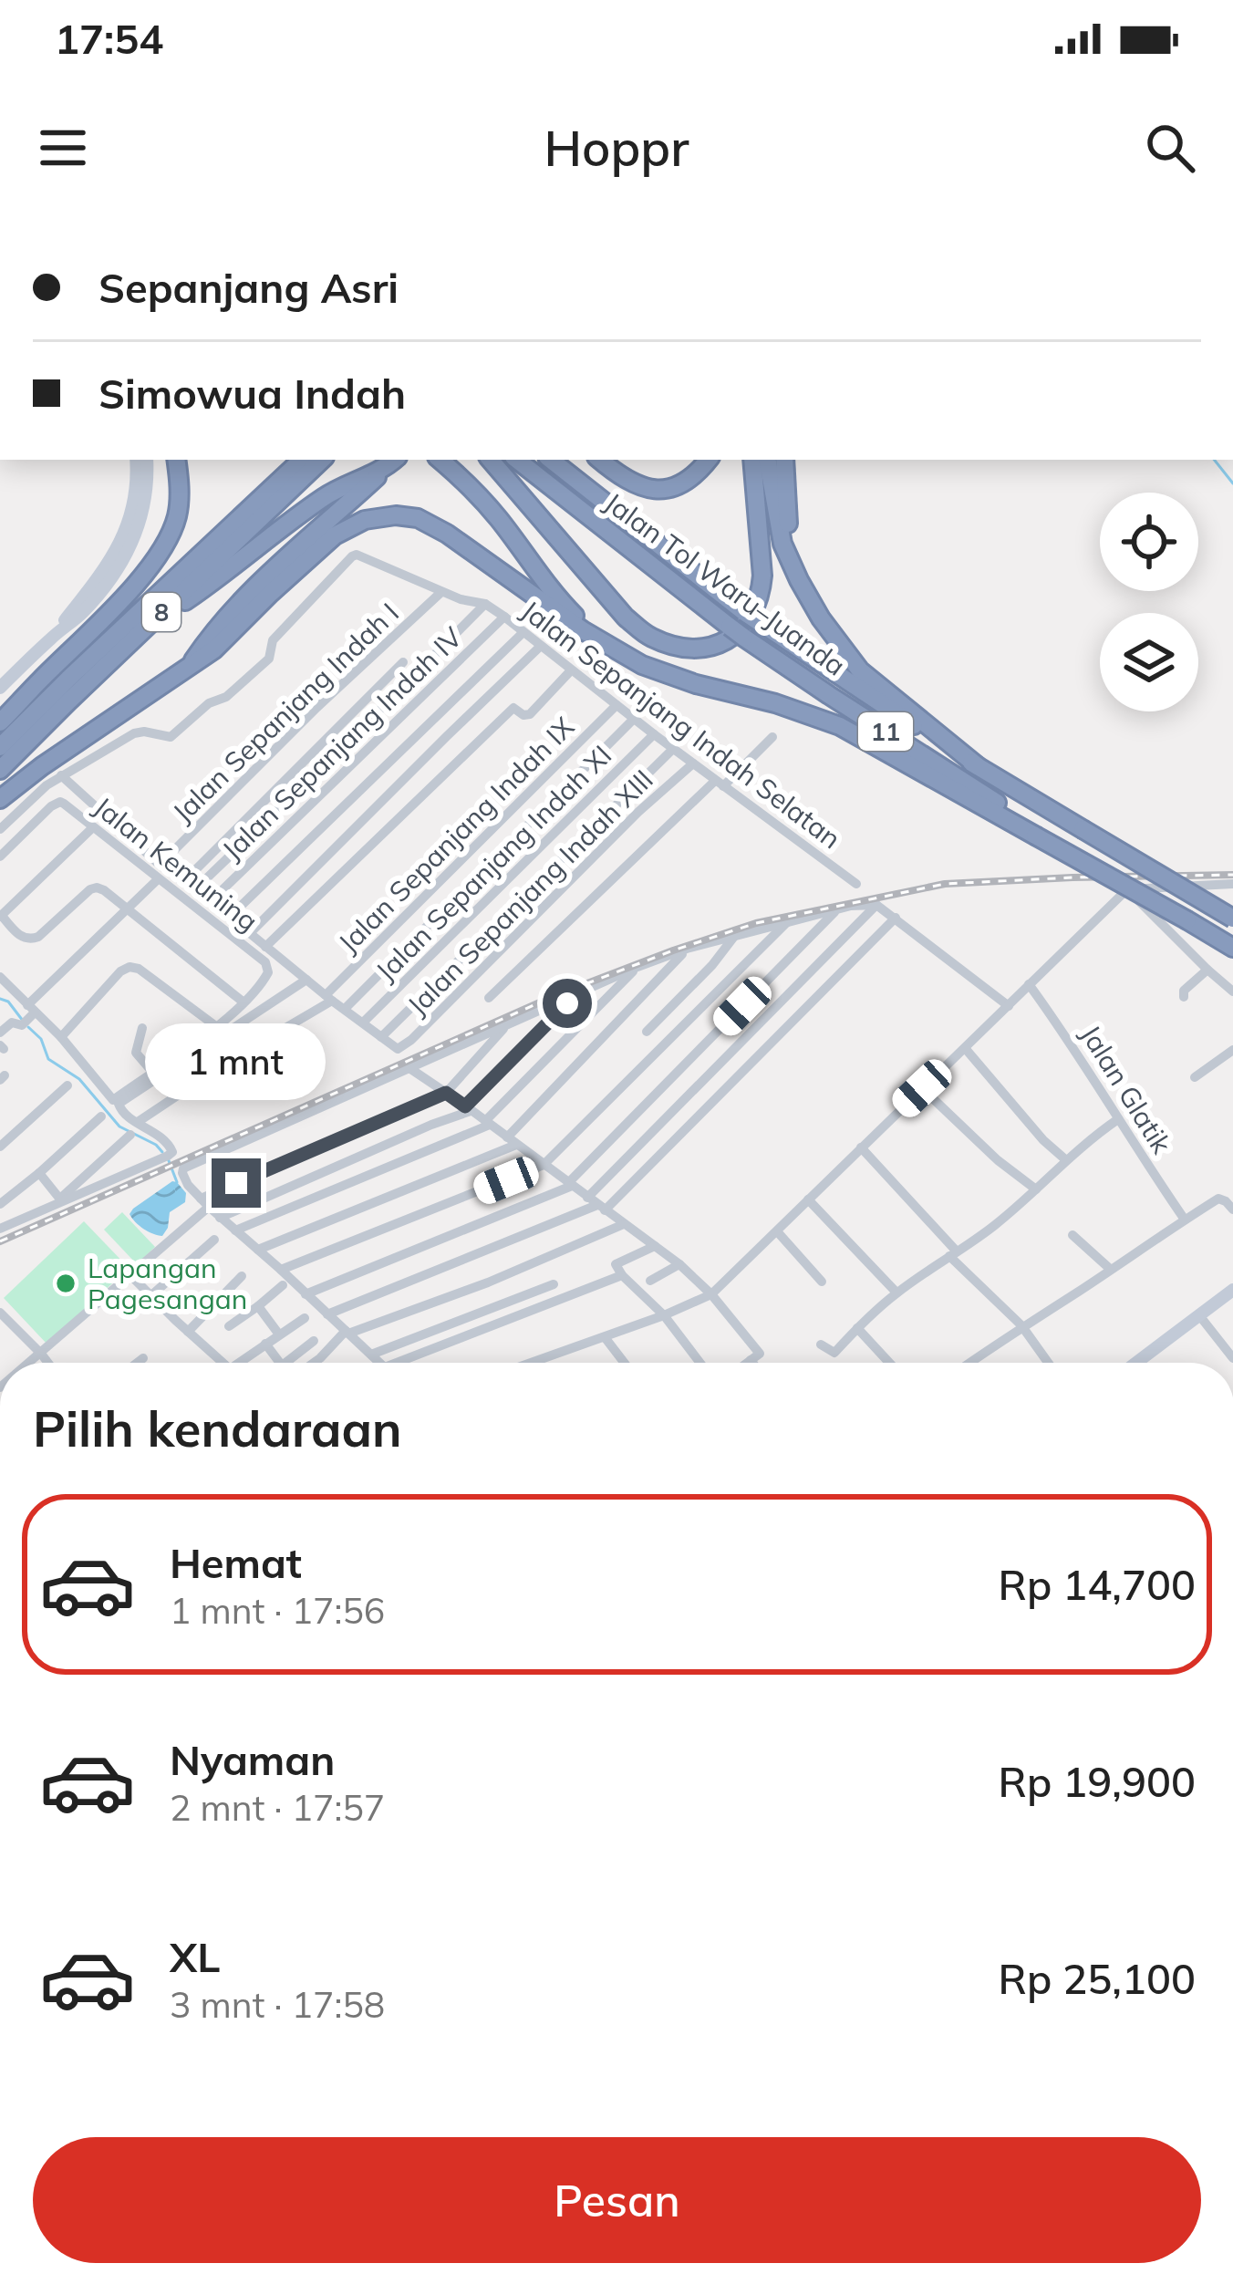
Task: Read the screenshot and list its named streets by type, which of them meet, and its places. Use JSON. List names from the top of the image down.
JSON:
{
  "streets": {
    "highway": ["Jalan Tol Waru–Juanda", "8", "11"],
    "street": [
      "Jalan Sepanjang Indah I",
      "Jalan Sepanjang Indah Selatan",
      "Jalan Sepanjang Indah IV",
      "Jalan Sepanjang Indah IX",
      "Jalan Sepanjang Indah XI",
      "Jalan Kemuning",
      "Jalan Sepanjang Indah XIII",
      "Jalan Glatik"
    ]
  },
  "crossings": [
    ["Jalan Sepanjang Indah I", "Jalan Sepanjang Indah Selatan"],
    ["Jalan Sepanjang Indah Selatan", "Jalan Sepanjang Indah IV"],
    ["Jalan Sepanjang Indah Selatan", "Jalan Sepanjang Indah IX"],
    ["Jalan Sepanjang Indah Selatan", "Jalan Sepanjang Indah XI"],
    ["Jalan Sepanjang Indah Selatan", "Jalan Sepanjang Indah XIII"]
  ],
  "places": ["Lapangan Pagesangan"],
  "page": {
    "status": "17:54",
    "header": "Hoppr",
    "banner": ["Sepanjang Asri", "Simowua Indah"],
    "bubble": "1 mnt",
    "heading": "Pilih kendaraan",
    "list": [
      {
        "name": "Hemat",
        "note": "1 mnt · 17:56",
        "value": "Rp 14,700"
      },
      {
        "name": "Nyaman",
        "note": "2 mnt · 17:57",
        "value": "Rp 19,900"
      },
      {
        "name": "XL",
        "note": "3 mnt · 17:58",
        "value": "Rp 25,100"
      }
    ],
    "buttons": "Pesan"
  }
}
